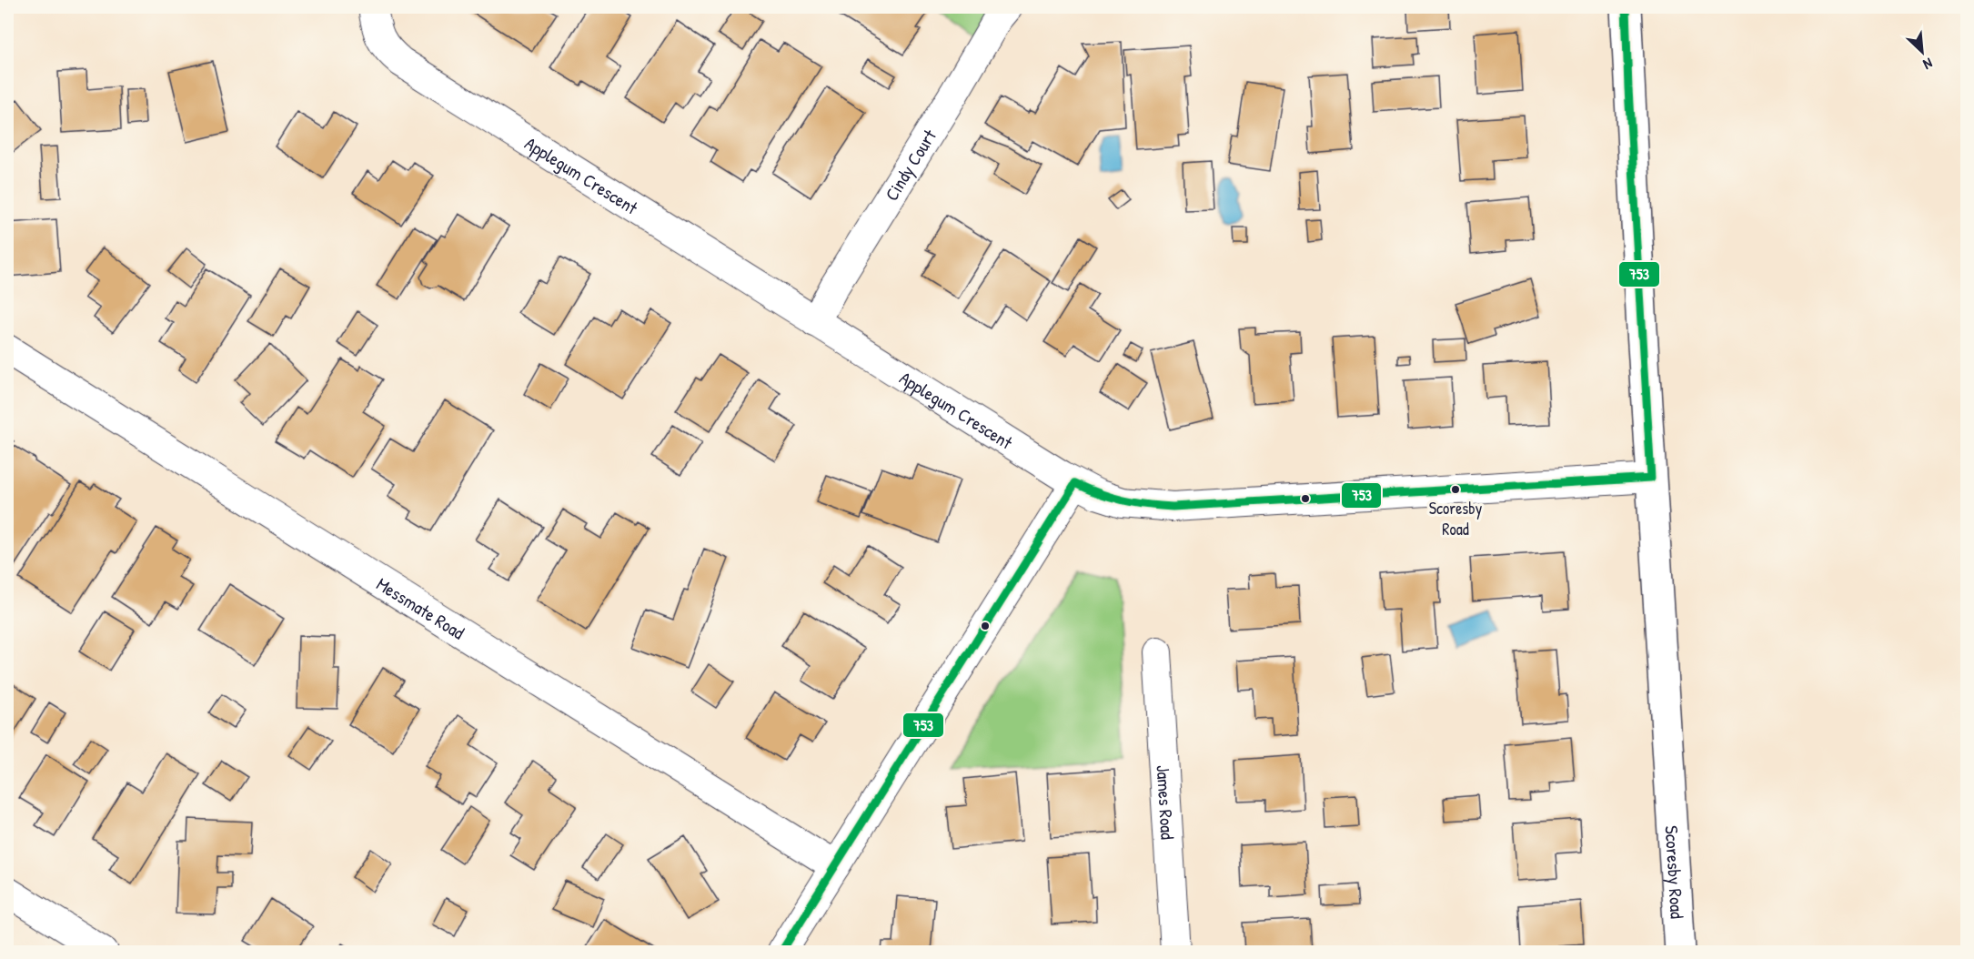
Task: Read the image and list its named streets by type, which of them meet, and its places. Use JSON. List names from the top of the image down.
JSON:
{
  "streets": {
    "main road": ["Scoresby Road"],
    "street": [
      "Cindy Court",
      "Applegum Crescent",
      "Messmate Road",
      "James Road"
    ]
  },
  "crossings": [
    ["Cindy Court", "Applegum Crescent"],
    ["Applegum Crescent", "Scoresby Road"]
  ],
  "places": ["Scoresby Road"],
  "lines": ["transit line 753"],
  "north": "bottom right"
}
